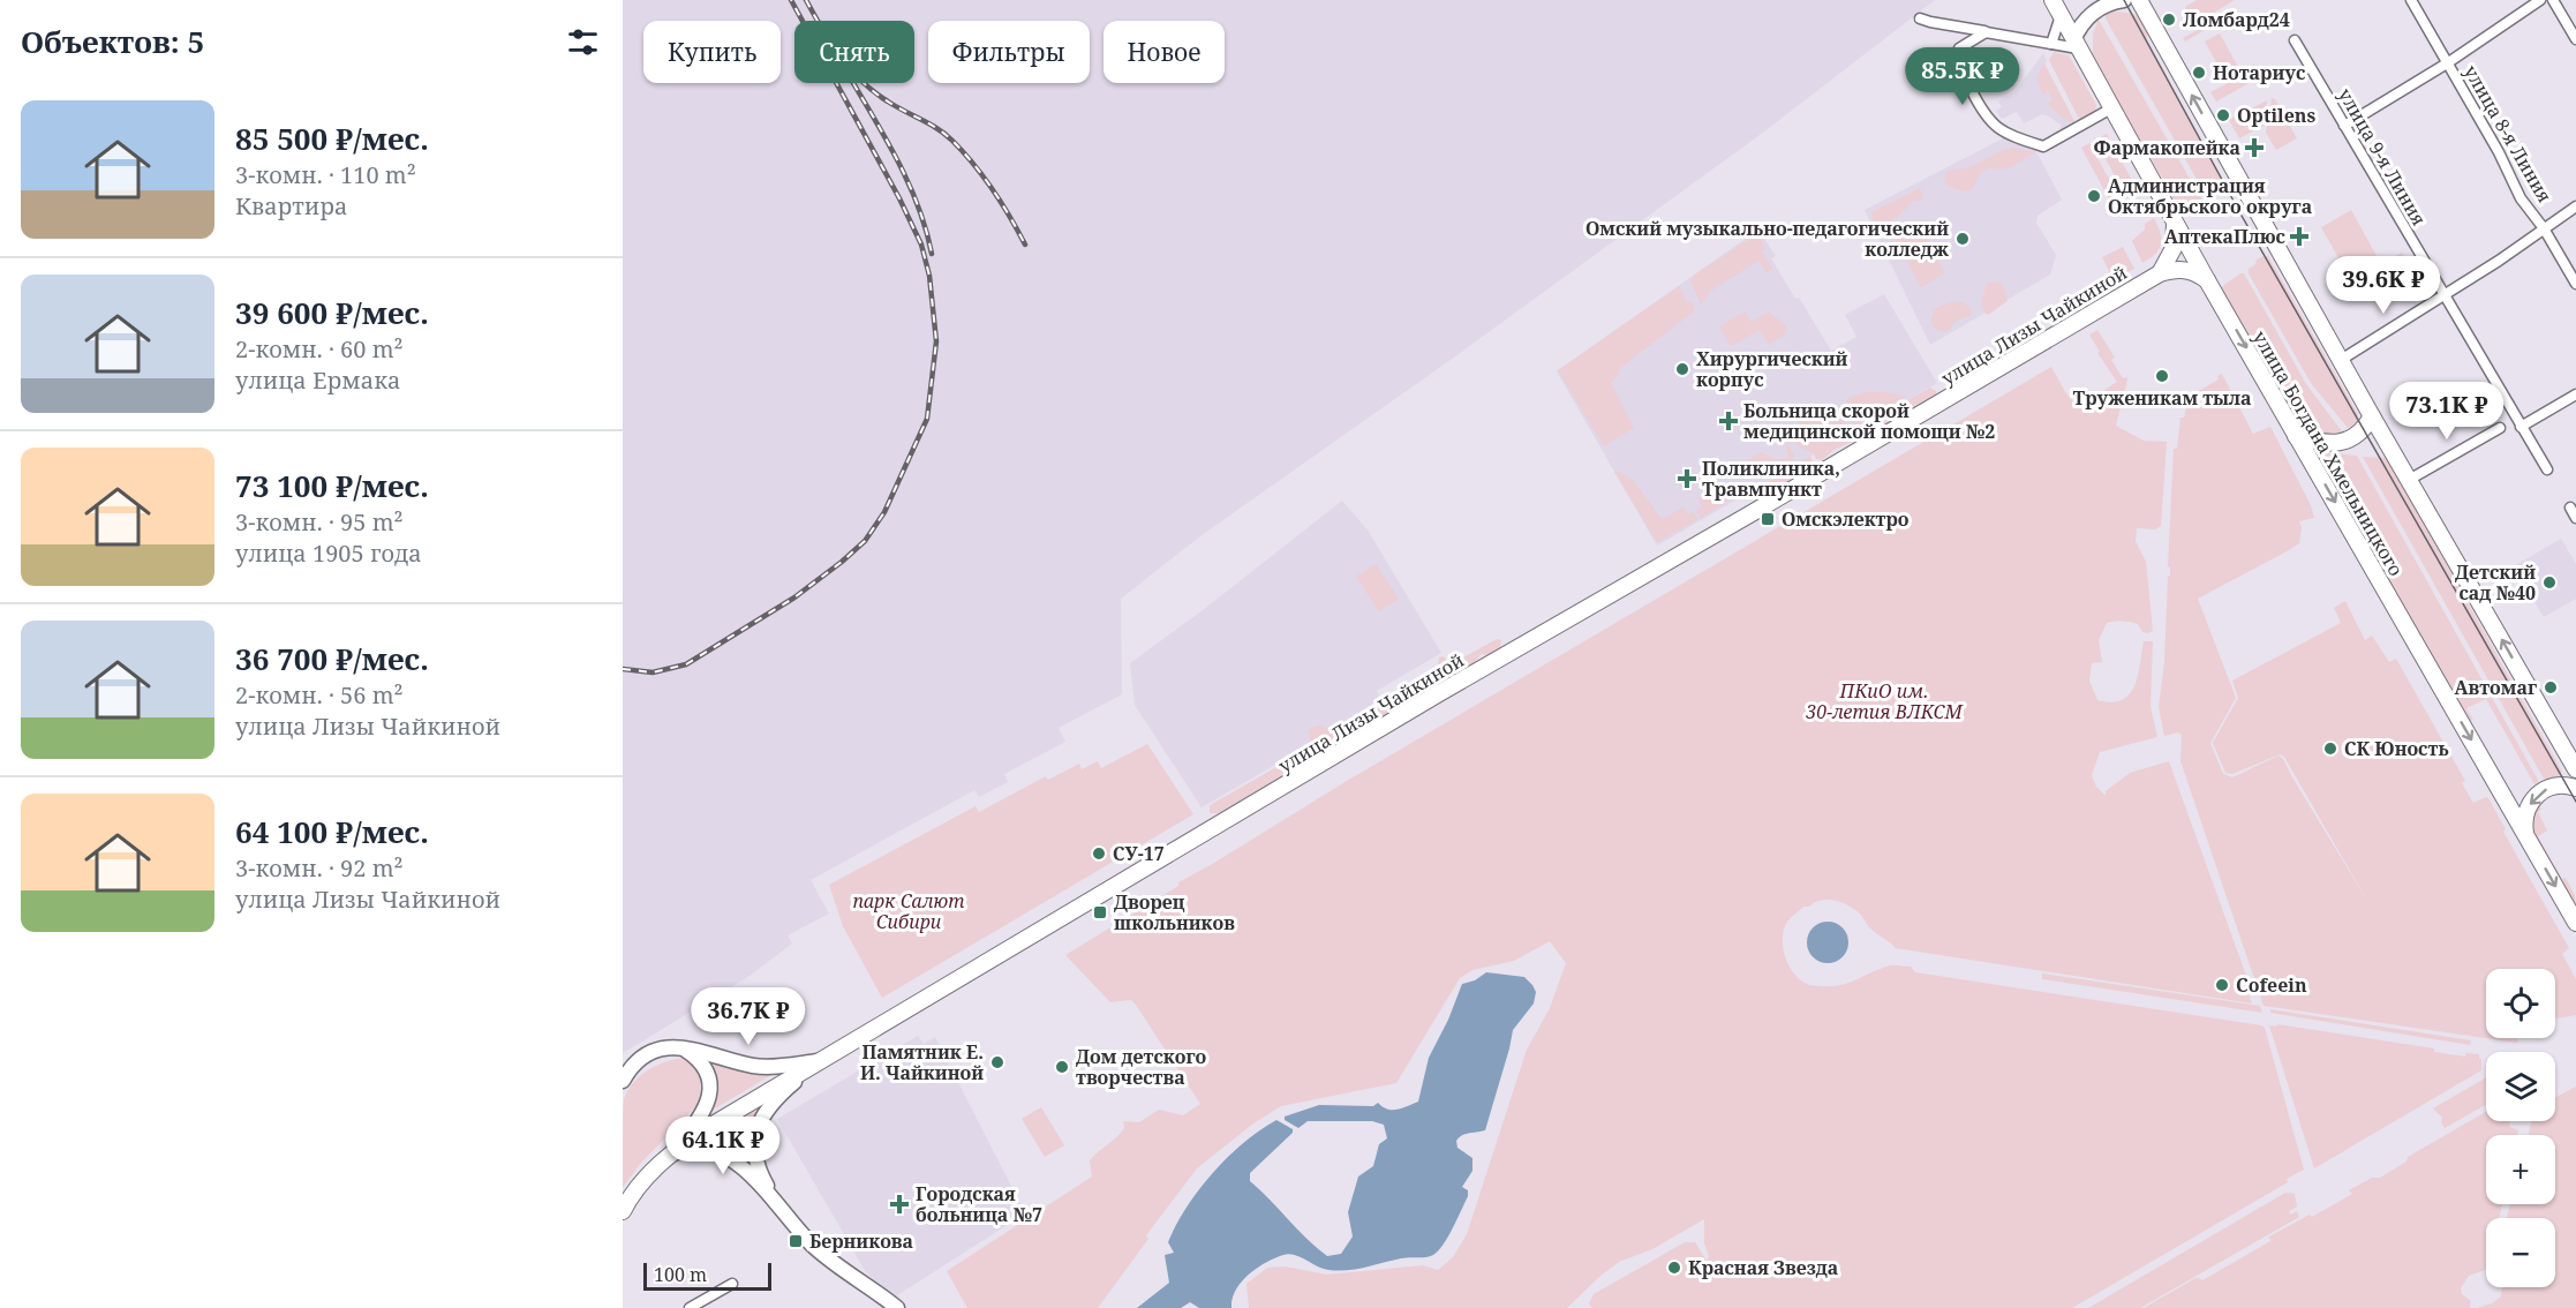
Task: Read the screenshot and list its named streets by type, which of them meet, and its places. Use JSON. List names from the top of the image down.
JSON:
{
  "streets": {
    "main road": ["улица Лизы Чайкиной", "улица Богдана Хмельницкого"],
    "street": ["улица 8-я Линия", "улица 9-я Линия"]
  },
  "parks": ["ПКиО им. 30-летия ВЛКСМ", "парк Салют Сибири"],
  "places": {
    "other": [
      "Ломбард24",
      "Нотариус",
      "Optilens",
      "Администрация Октябрьского округа",
      "Омский музыкально-педагогический колледж",
      "Хирургический корпус",
      "Труженикам тыла",
      "Детский сад №40",
      "Автомаг",
      "СК Юность",
      "СУ-17",
      "Cofeein",
      "Памятник Е. И. Чайкиной",
      "Дом детского творчества",
      "Красная Звезда"
    ],
    "health": [
      "Фармакопейка",
      "АптекаПлюс",
      "Больница скорой медицинской помощи №2",
      "Поликлиника, Травмпункт",
      "Городская больница №7"
    ],
    "transit": ["Омскэлектро", "Дворец школьников", "Берникова"]
  },
  "scale_bar": "100 m",
  "page": {
    "heading": "Объектов: 5",
    "chip": [
      "Купить",
      "Снять",
      "Фильтры",
      "Новое"
    ],
    "price": [
      "85.5K ₽",
      "39.6K ₽",
      "73.1K ₽",
      "36.7K ₽",
      "64.1K ₽"
    ],
    "list": [
      {
        "name": "85 500 ₽/мес.",
        "note": "3-комн. · 110 m² · Квартира"
      },
      {
        "name": "39 600 ₽/мес.",
        "note": "2-комн. · 60 m² · улица Ермака"
      },
      {
        "name": "73 100 ₽/мес.",
        "note": "3-комн. · 95 m² · улица 1905 года"
      },
      {
        "name": "36 700 ₽/мес.",
        "note": "2-комн. · 56 m² · улица Лизы Чайкиной"
      },
      {
        "name": "64 100 ₽/мес.",
        "note": "3-комн. · 92 m² · улица Лизы Чайкиной"
      }
    ],
    "map_buttons": ["+", "−"],
    "scale": "100 m"
  }
}
